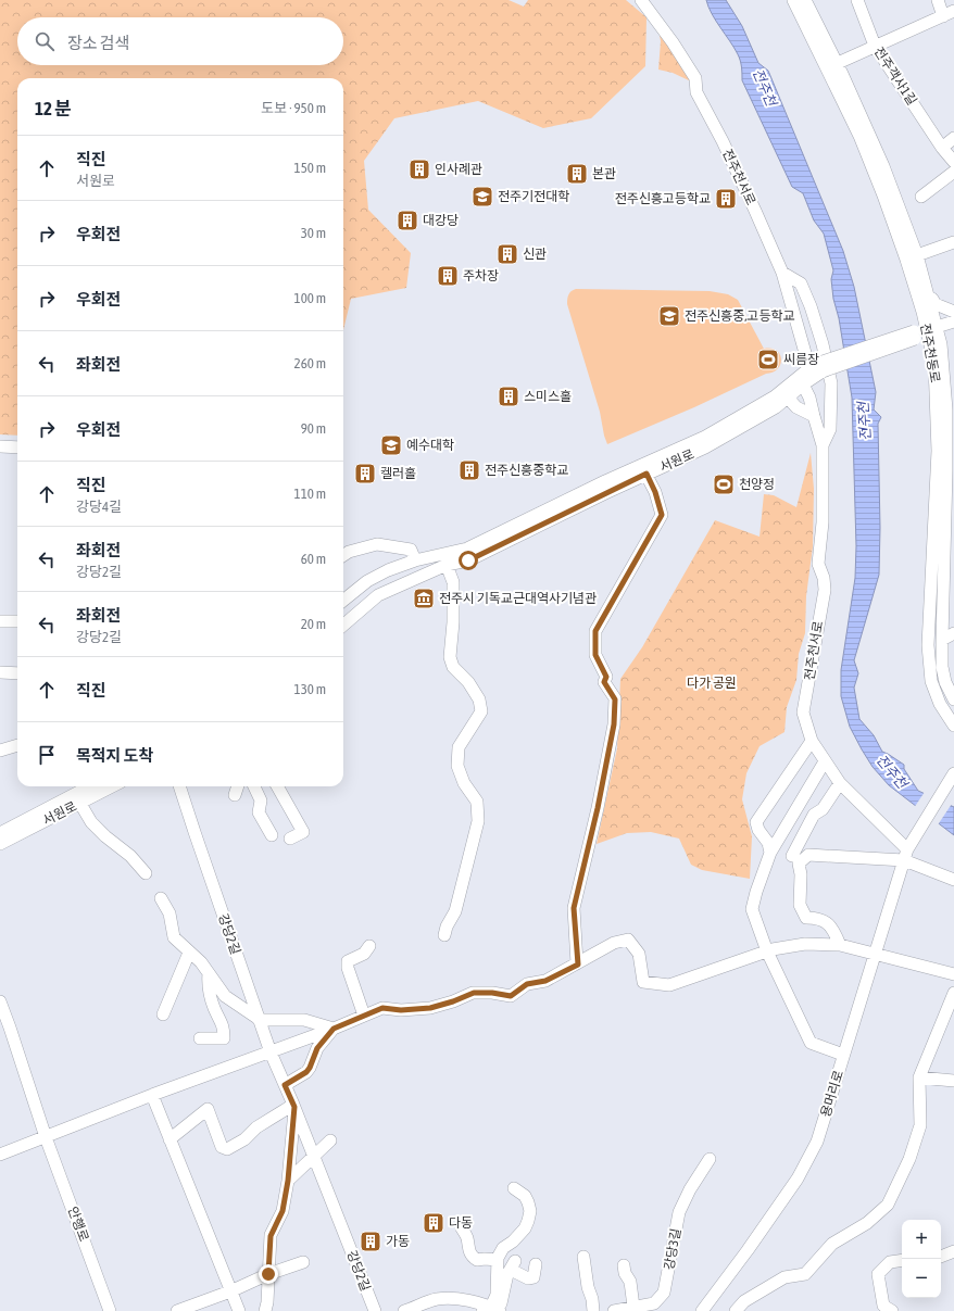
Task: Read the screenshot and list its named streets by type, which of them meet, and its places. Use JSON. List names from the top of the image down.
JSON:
{
  "streets": {
    "street": [
      "전주객사1길",
      "전주천서로",
      "전주천동로",
      "서원로",
      "강당2길",
      "용머리로",
      "안행로",
      "강당3길"
    ]
  },
  "crossings": [
    ["전주천서로", "서원로"],
    ["전주천서로", "용머리로"]
  ],
  "water": ["전주천"],
  "parks": ["다가 공원"],
  "places": {
    "building": [
      "인사례관",
      "본관",
      "전주신흥고등학교",
      "대강당",
      "신관",
      "주차장",
      "스미스홀",
      "전주신흥중학교",
      "켈러홀",
      "다동",
      "가동"
    ],
    "school or university": ["전주기전대학", "전주신흥중,고등학교", "예수대학"],
    "sports": ["씨름장", "천양정"],
    "museum": ["전주시 기독교근대역사기념관"]
  },
  "page": {
    "search": "장소 검색",
    "heading": ["12 분", "도보 · 950 m"],
    "list": [
      ["직진", "서원로", "150 m"],
      ["우회전", "30 m"],
      ["우회전", "100 m"],
      ["좌회전", "260 m"],
      ["우회전", "90 m"],
      ["직진", "강당4길", "110 m"],
      ["좌회전", "강당2길", "60 m"],
      ["좌회전", "강당2길", "20 m"],
      ["직진", "130 m"],
      "목적지 도착"
    ],
    "map_buttons": ["+", "−"]
  }
}
